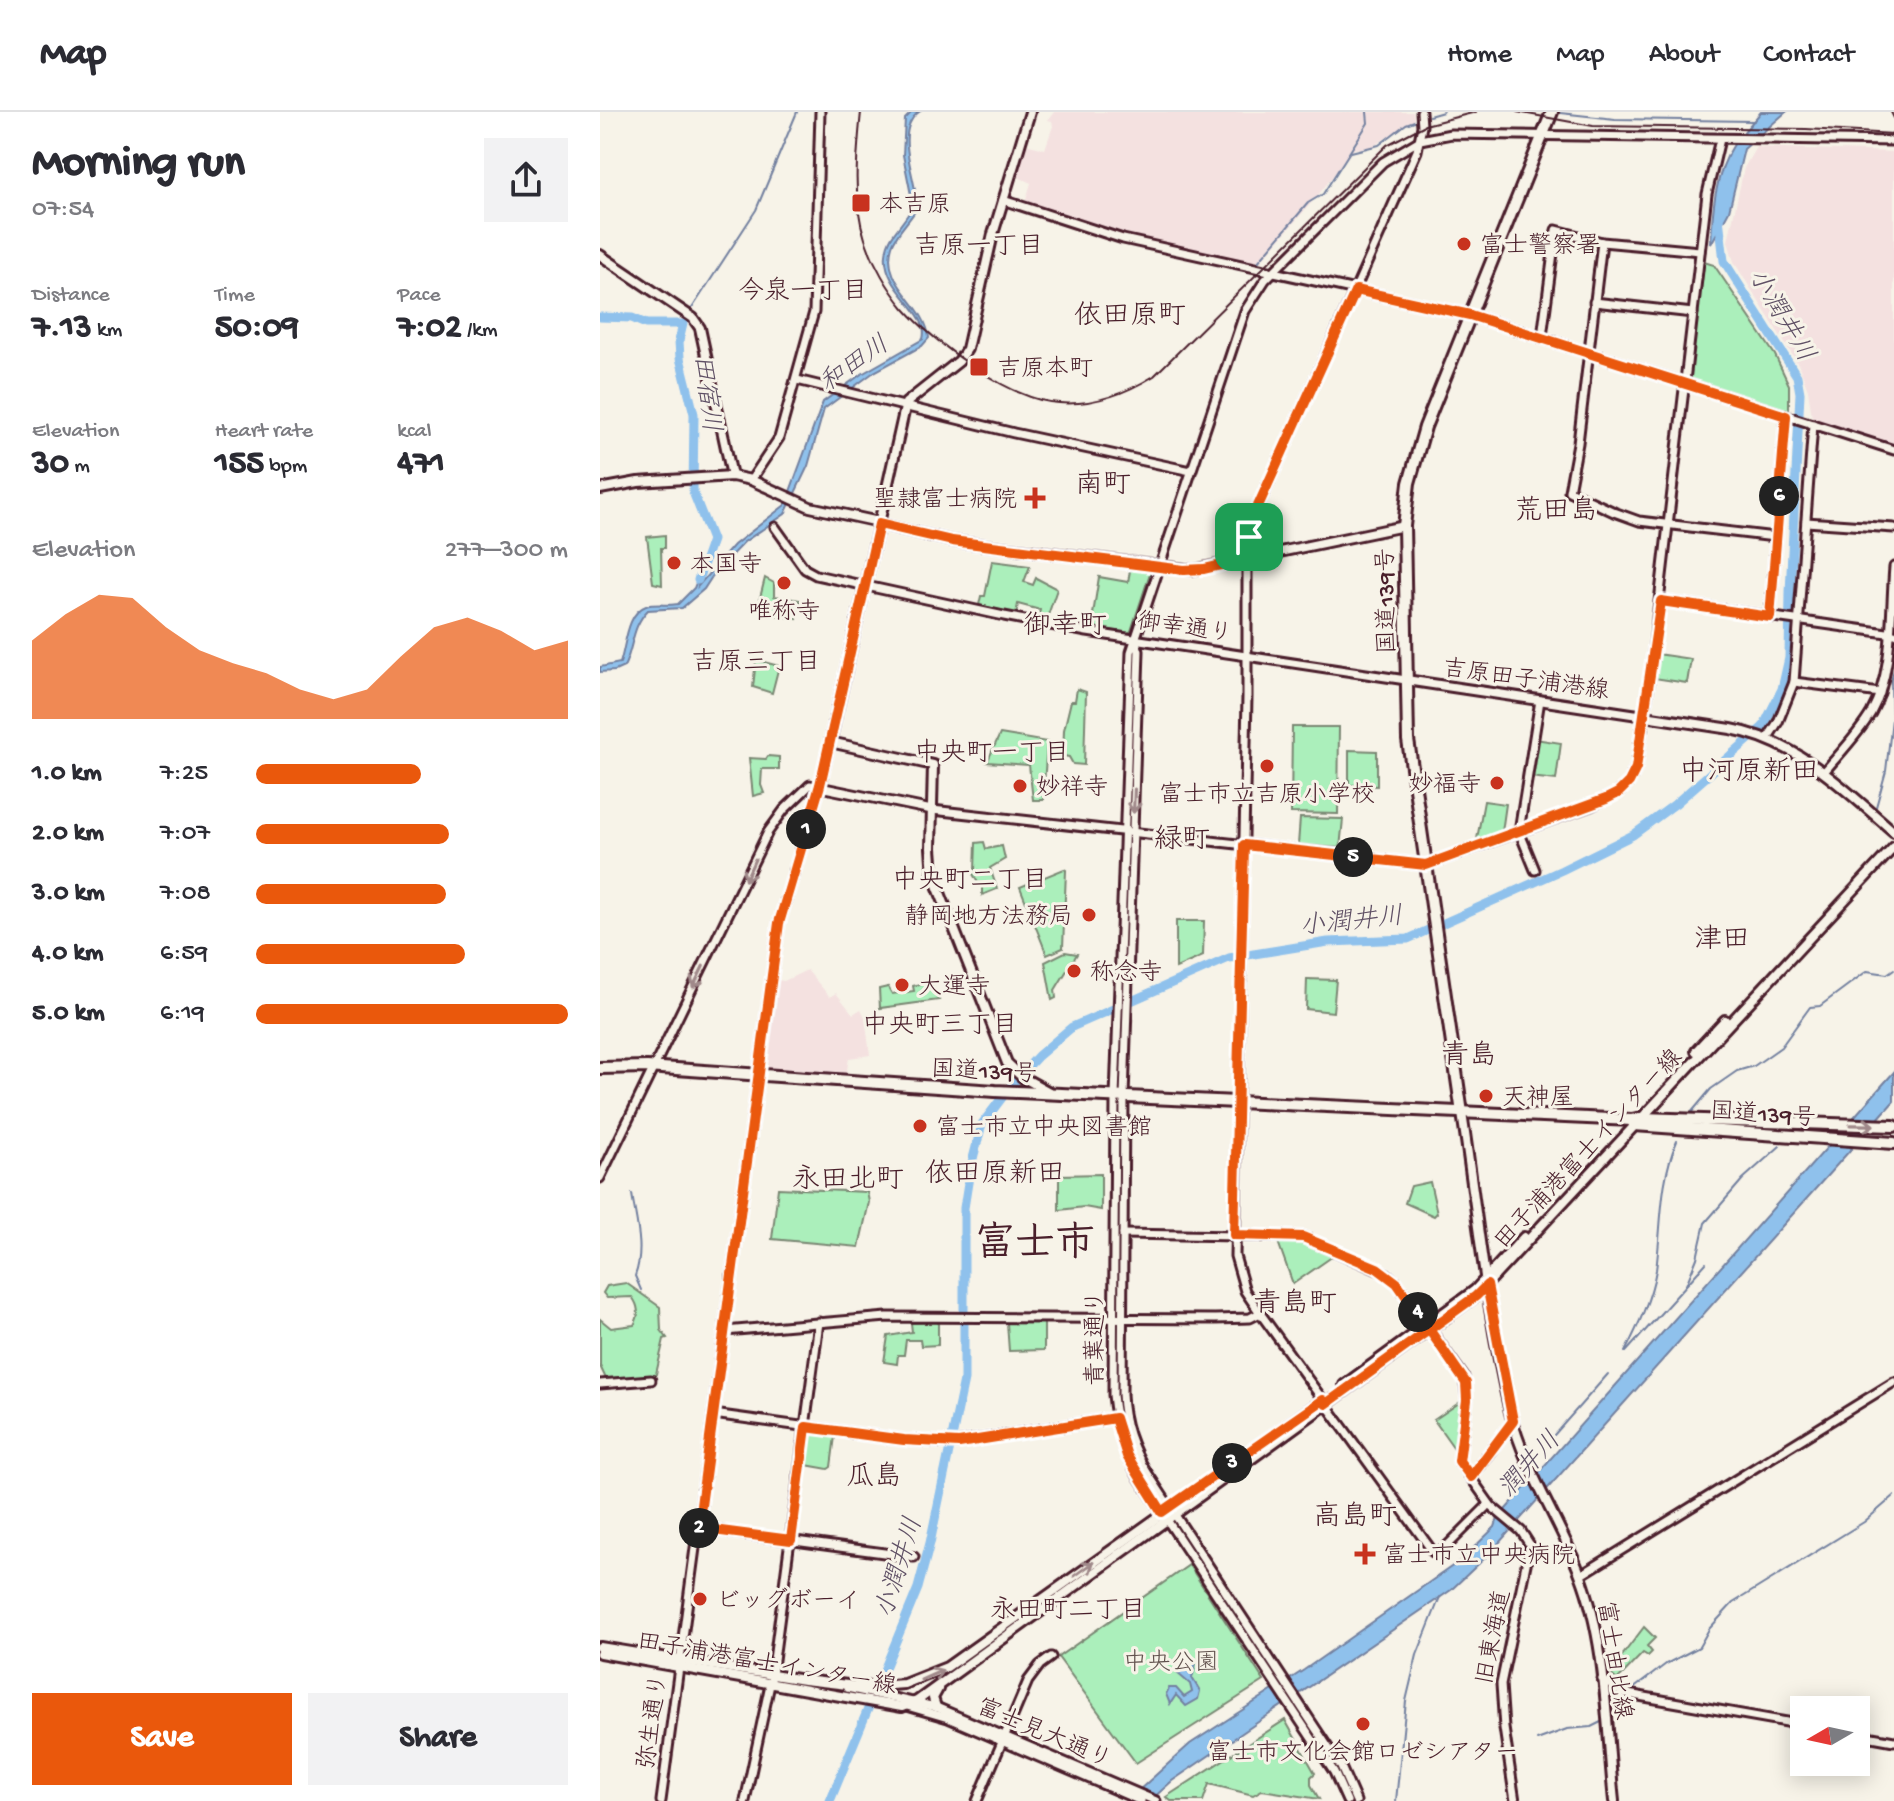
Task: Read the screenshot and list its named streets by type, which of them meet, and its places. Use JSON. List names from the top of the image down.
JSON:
{
  "streets": {
    "highway": ["国道139号"],
    "main road": ["吉原田子浦港線", "田子浦港富士インター線", "富士由比線"],
    "street": [
      "御幸通り",
      "青葉通り",
      "旧東海道",
      "弥生通り",
      "富士見大通り"
    ]
  },
  "crossings": [
    ["国道139号", "御幸通り"],
    ["国道139号", "吉原田子浦港線"],
    ["国道139号", "田子浦港富士インター線"],
    ["国道139号", "青葉通り"],
    ["国道139号", "富士由比線"],
    ["国道139号", "弥生通り"],
    ["御幸通り", "吉原田子浦港線"],
    ["田子浦港富士インター線", "青葉通り"],
    ["田子浦港富士インター線", "旧東海道"],
    ["田子浦港富士インター線", "富士由比線"],
    ["田子浦港富士インター線", "弥生通り"],
    ["田子浦港富士インター線", "富士見大通り"],
    ["青葉通り", "旧東海道"]
  ],
  "districts": [
    "吉原一丁目",
    "今泉一丁目",
    "依田原町",
    "南町",
    "荒田島",
    "御幸町",
    "吉原三丁目",
    "中央町一丁目",
    "中河原新田",
    "緑町",
    "中央町二丁目",
    "津田",
    "中央町三丁目",
    "青島",
    "依田原新田",
    "永田北町",
    "富士市",
    "青島町",
    "瓜島",
    "高島町",
    "永田町二丁目"
  ],
  "water": [
    "小潤井川",
    "和田川",
    "田宿川",
    "潤井川"
  ],
  "parks": ["中央公園"],
  "places": {
    "transit": ["本吉原", "吉原本町"],
    "other": [
      "富士警察署",
      "本国寺",
      "唯称寺",
      "富士市立吉原小学校",
      "妙福寺",
      "妙祥寺",
      "静岡地方法務局",
      "称念寺",
      "大運寺",
      "天神屋",
      "富士市立中央図書館",
      "ビッグボーイ",
      "富士市文化会館ロゼシアター"
    ],
    "health": ["聖隷富士病院", "富士市立中央病院"]
  },
  "north": "left",
  "page": {
    "header": "Map",
    "nav": [
      "Home",
      "Map",
      "About",
      "Contact"
    ],
    "heading": ["Morning run", "07:54"],
    "stats": [
      ["Distance", "7.13 km"],
      ["Time", "50:09"],
      ["Pace", "7:02 /km"],
      ["Elevation", "30 m"],
      ["Heart rate", "155 bpm"],
      ["kcal", "471"]
    ],
    "pins": [
      "6",
      "1",
      "5",
      "4",
      "3",
      "2"
    ],
    "chart": ["Elevation", "277–300 m"],
    "list": [
      {
        "name": "1.0 km",
        "note": "7:25"
      },
      {
        "name": "2.0 km",
        "note": "7:07"
      },
      {
        "name": "3.0 km",
        "note": "7:08"
      },
      {
        "name": "4.0 km",
        "note": "6:59"
      },
      {
        "name": "5.0 km",
        "note": "6:19"
      }
    ],
    "buttons": ["Save", "Share"]
  }
}
